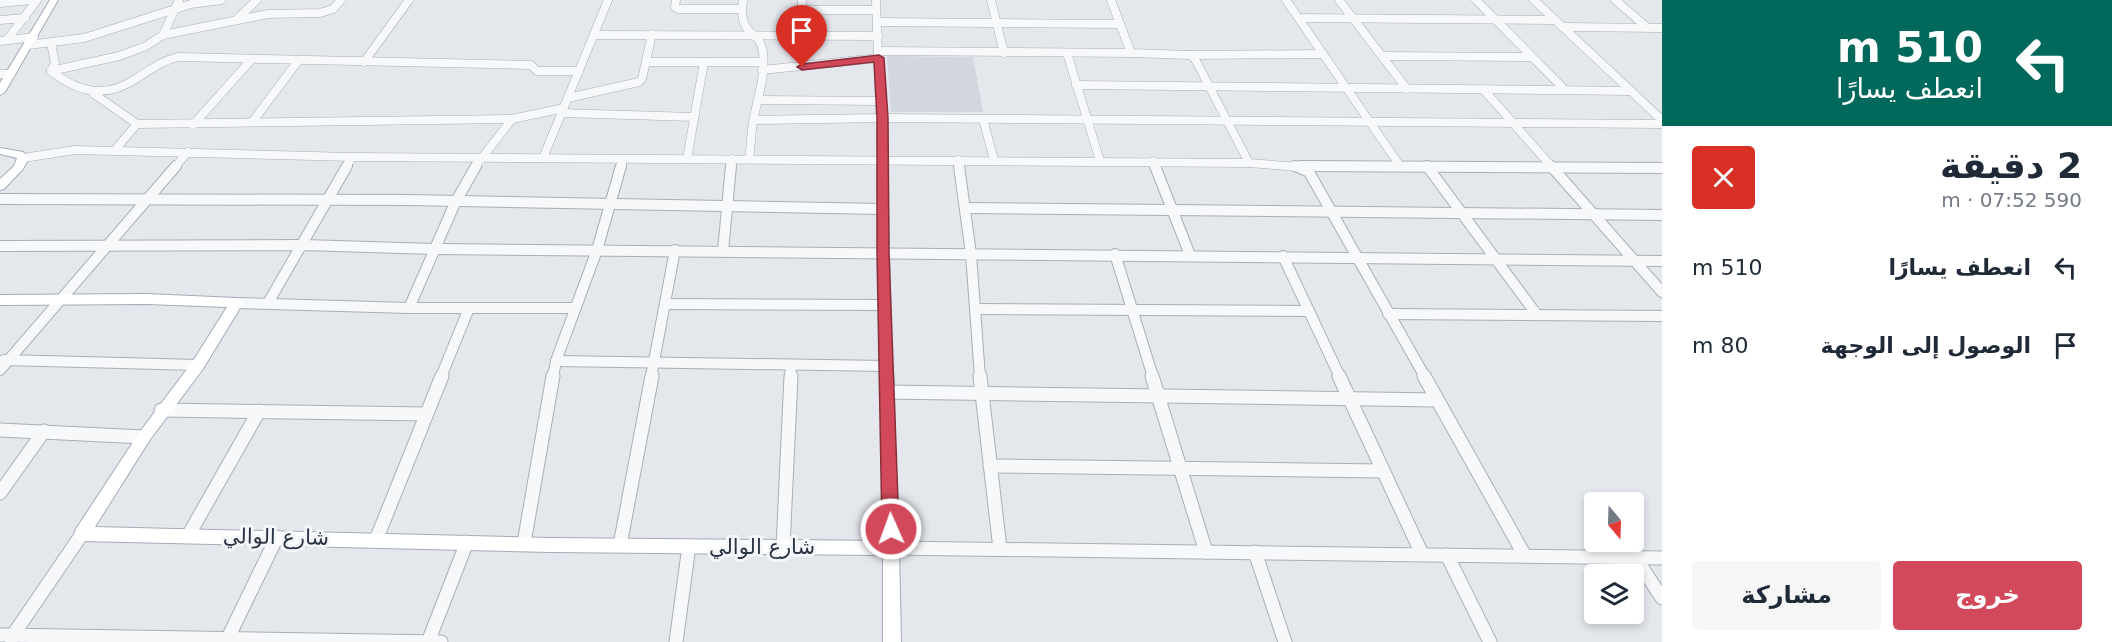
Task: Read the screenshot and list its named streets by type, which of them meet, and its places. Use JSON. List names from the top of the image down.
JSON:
{
  "streets": {
    "main road": ["شارع الوالي"]
  },
  "north": "bottom",
  "page": {
    "turn": ["510 m", "انعطف يسارًا"],
    "heading": ["2 دقيقة", "590 m · 07:52"],
    "list": [
      {
        "name": "انعطف يسارًا",
        "value": "510 m"
      },
      {
        "name": "الوصول إلى الوجهة",
        "value": "80 m"
      }
    ],
    "buttons": ["خروج", "مشاركة"]
  }
}
